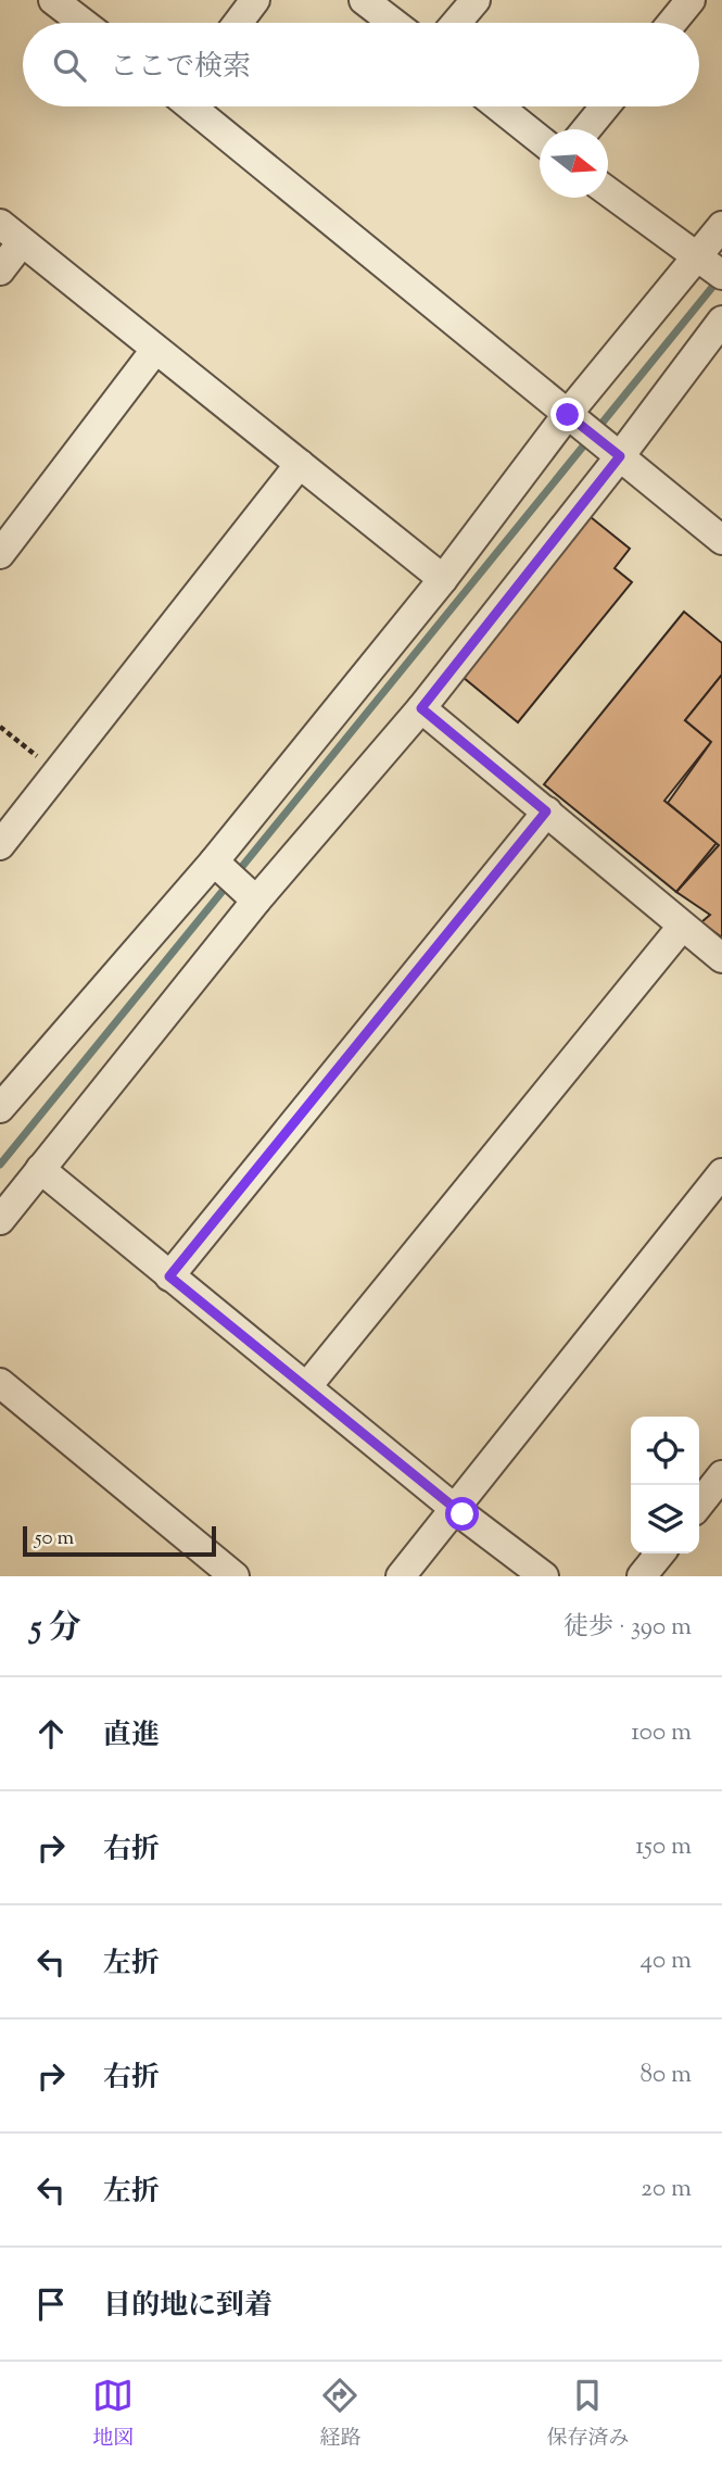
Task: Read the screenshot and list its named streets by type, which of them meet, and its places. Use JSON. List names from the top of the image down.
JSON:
{
  "scale_bar": "50 m",
  "north": "right",
  "page": {
    "search": "ここで検索",
    "scale": "50 m",
    "heading": ["5 分", "徒歩 · 390 m"],
    "list": [
      ["直進", "100 m"],
      ["右折", "150 m"],
      ["左折", "40 m"],
      ["右折", "80 m"],
      ["左折", "20 m"],
      "目的地に到着"
    ],
    "nav": ["地図", "経路", "保存済み"]
  }
}
